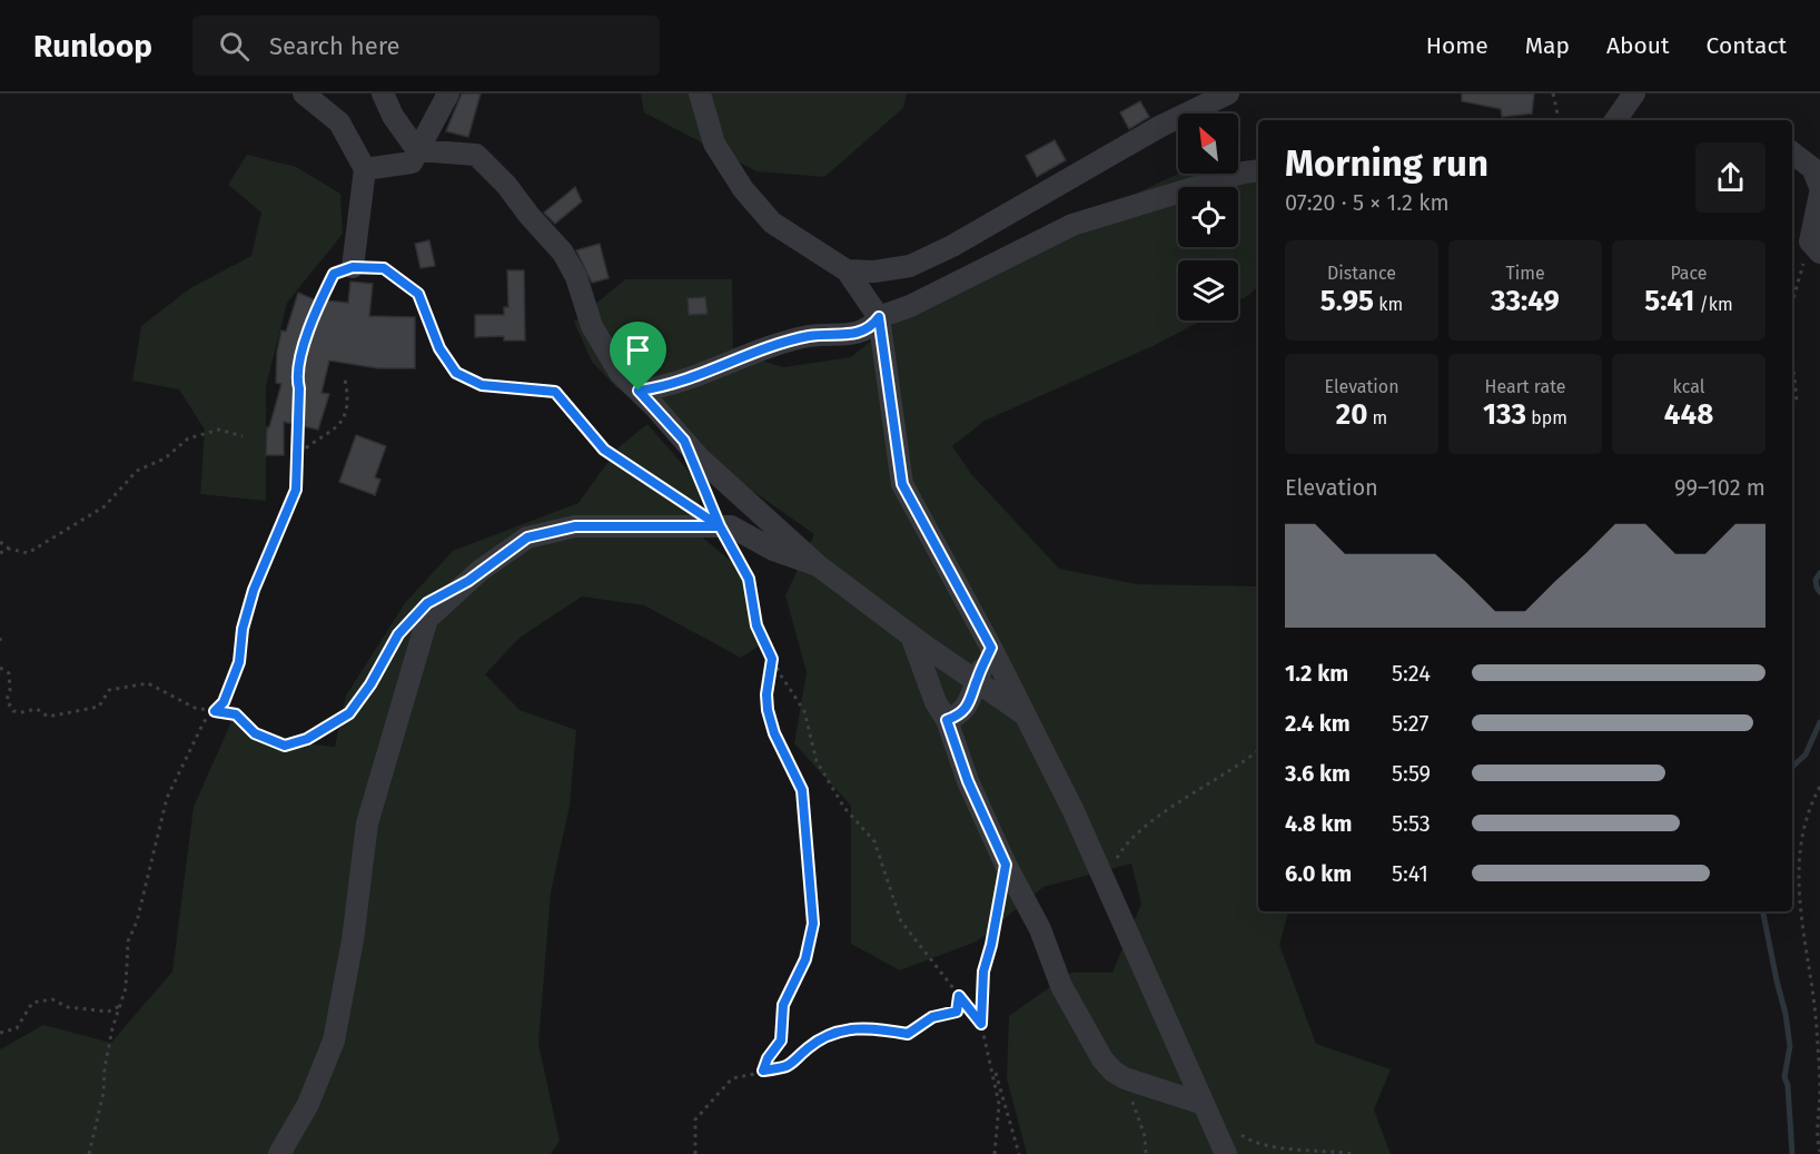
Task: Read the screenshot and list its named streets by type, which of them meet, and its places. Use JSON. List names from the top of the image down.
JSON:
{
  "north": "top left",
  "page": {
    "header": "Runloop",
    "search": "Search here",
    "nav": [
      "Home",
      "Map",
      "About",
      "Contact"
    ],
    "heading": ["Morning run", "07:20 · 5 × 1.2 km"],
    "stats": [
      ["Distance", "5.95 km"],
      ["Time", "33:49"],
      ["Pace", "5:41 /km"],
      ["Elevation", "20 m"],
      ["Heart rate", "133 bpm"],
      ["kcal", "448"]
    ],
    "chart": ["Elevation", "99–102 m"],
    "list": [
      {
        "name": "1.2 km",
        "note": "5:24"
      },
      {
        "name": "2.4 km",
        "note": "5:27"
      },
      {
        "name": "3.6 km",
        "note": "5:59"
      },
      {
        "name": "4.8 km",
        "note": "5:53"
      },
      {
        "name": "6.0 km",
        "note": "5:41"
      }
    ]
  }
}
